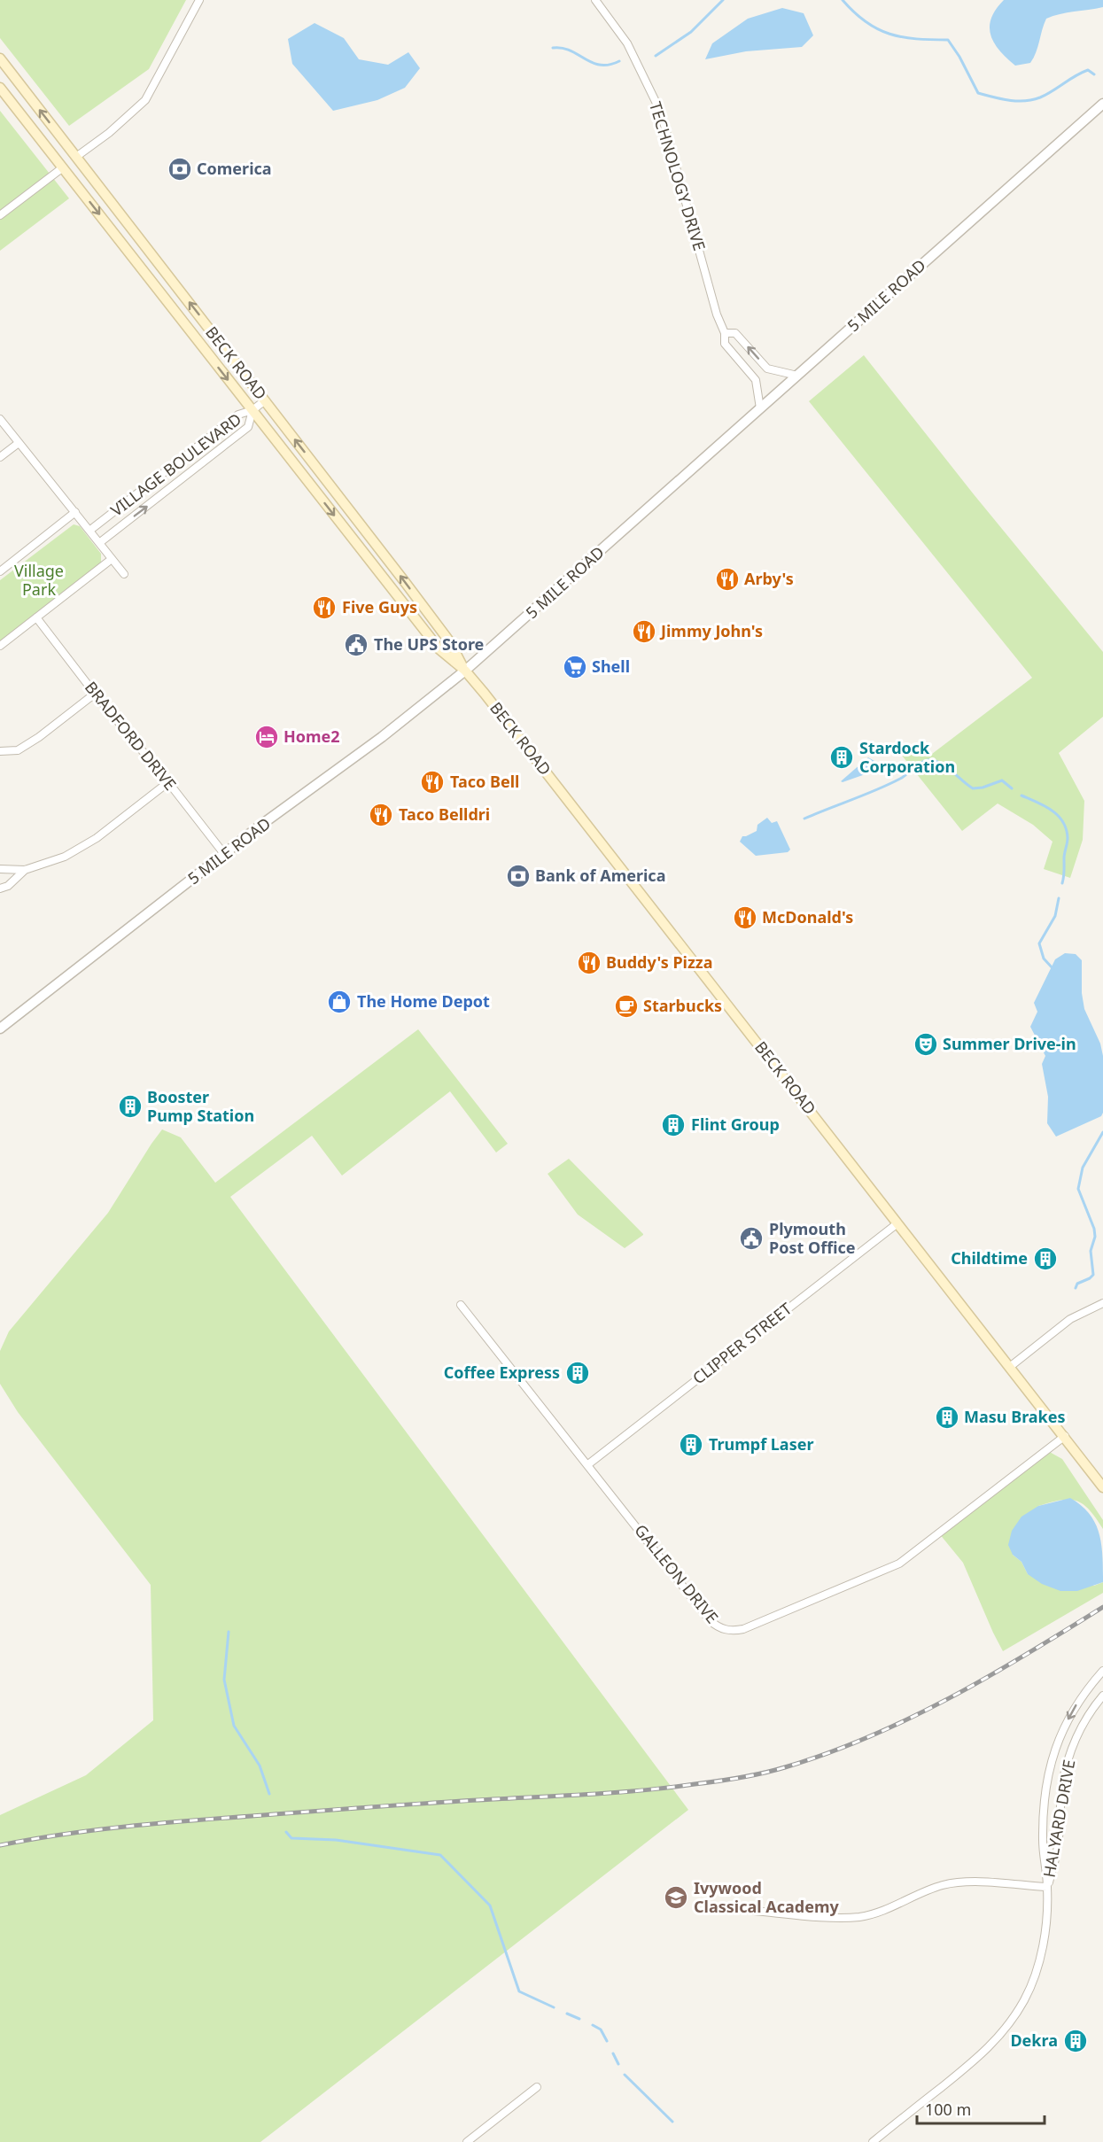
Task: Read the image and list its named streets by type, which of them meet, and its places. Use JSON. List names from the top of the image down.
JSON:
{
  "streets": {
    "main road": ["BECK ROAD"],
    "street": [
      "TECHNOLOGY DRIVE",
      "5 MILE ROAD",
      "VILLAGE BOULEVARD",
      "BRADFORD DRIVE",
      "CLIPPER STREET",
      "GALLEON DRIVE",
      "HALYARD DRIVE"
    ]
  },
  "crossings": [
    ["TECHNOLOGY DRIVE", "5 MILE ROAD"],
    ["5 MILE ROAD", "BECK ROAD"],
    ["5 MILE ROAD", "BRADFORD DRIVE"],
    ["BECK ROAD", "VILLAGE BOULEVARD"],
    ["BECK ROAD", "CLIPPER STREET"],
    ["BECK ROAD", "GALLEON DRIVE"],
    ["CLIPPER STREET", "GALLEON DRIVE"]
  ],
  "parks": ["Village Park"],
  "places": {
    "bank": ["Comerica", "Bank of America"],
    "restaurant": [
      "Arby's",
      "Five Guys",
      "Jimmy John's",
      "Taco Bell",
      "Taco Belldri",
      "McDonald's",
      "Buddy's Pizza"
    ],
    "public building": ["The UPS Store", "Plymouth Post Office"],
    "supermarket": ["Shell"],
    "hotel": ["Home2"],
    "building": [
      "Stardock Corporation",
      "Booster Pump Station",
      "Flint Group",
      "Childtime",
      "Coffee Express",
      "Masu Brakes",
      "Trumpf Laser",
      "Dekra"
    ],
    "shop": ["The Home Depot"],
    "cafe": ["Starbucks"],
    "theatre": ["Summer Drive-in"],
    "school or university": ["Ivywood Classical Academy"]
  },
  "scale_bar": "100 m"
}
